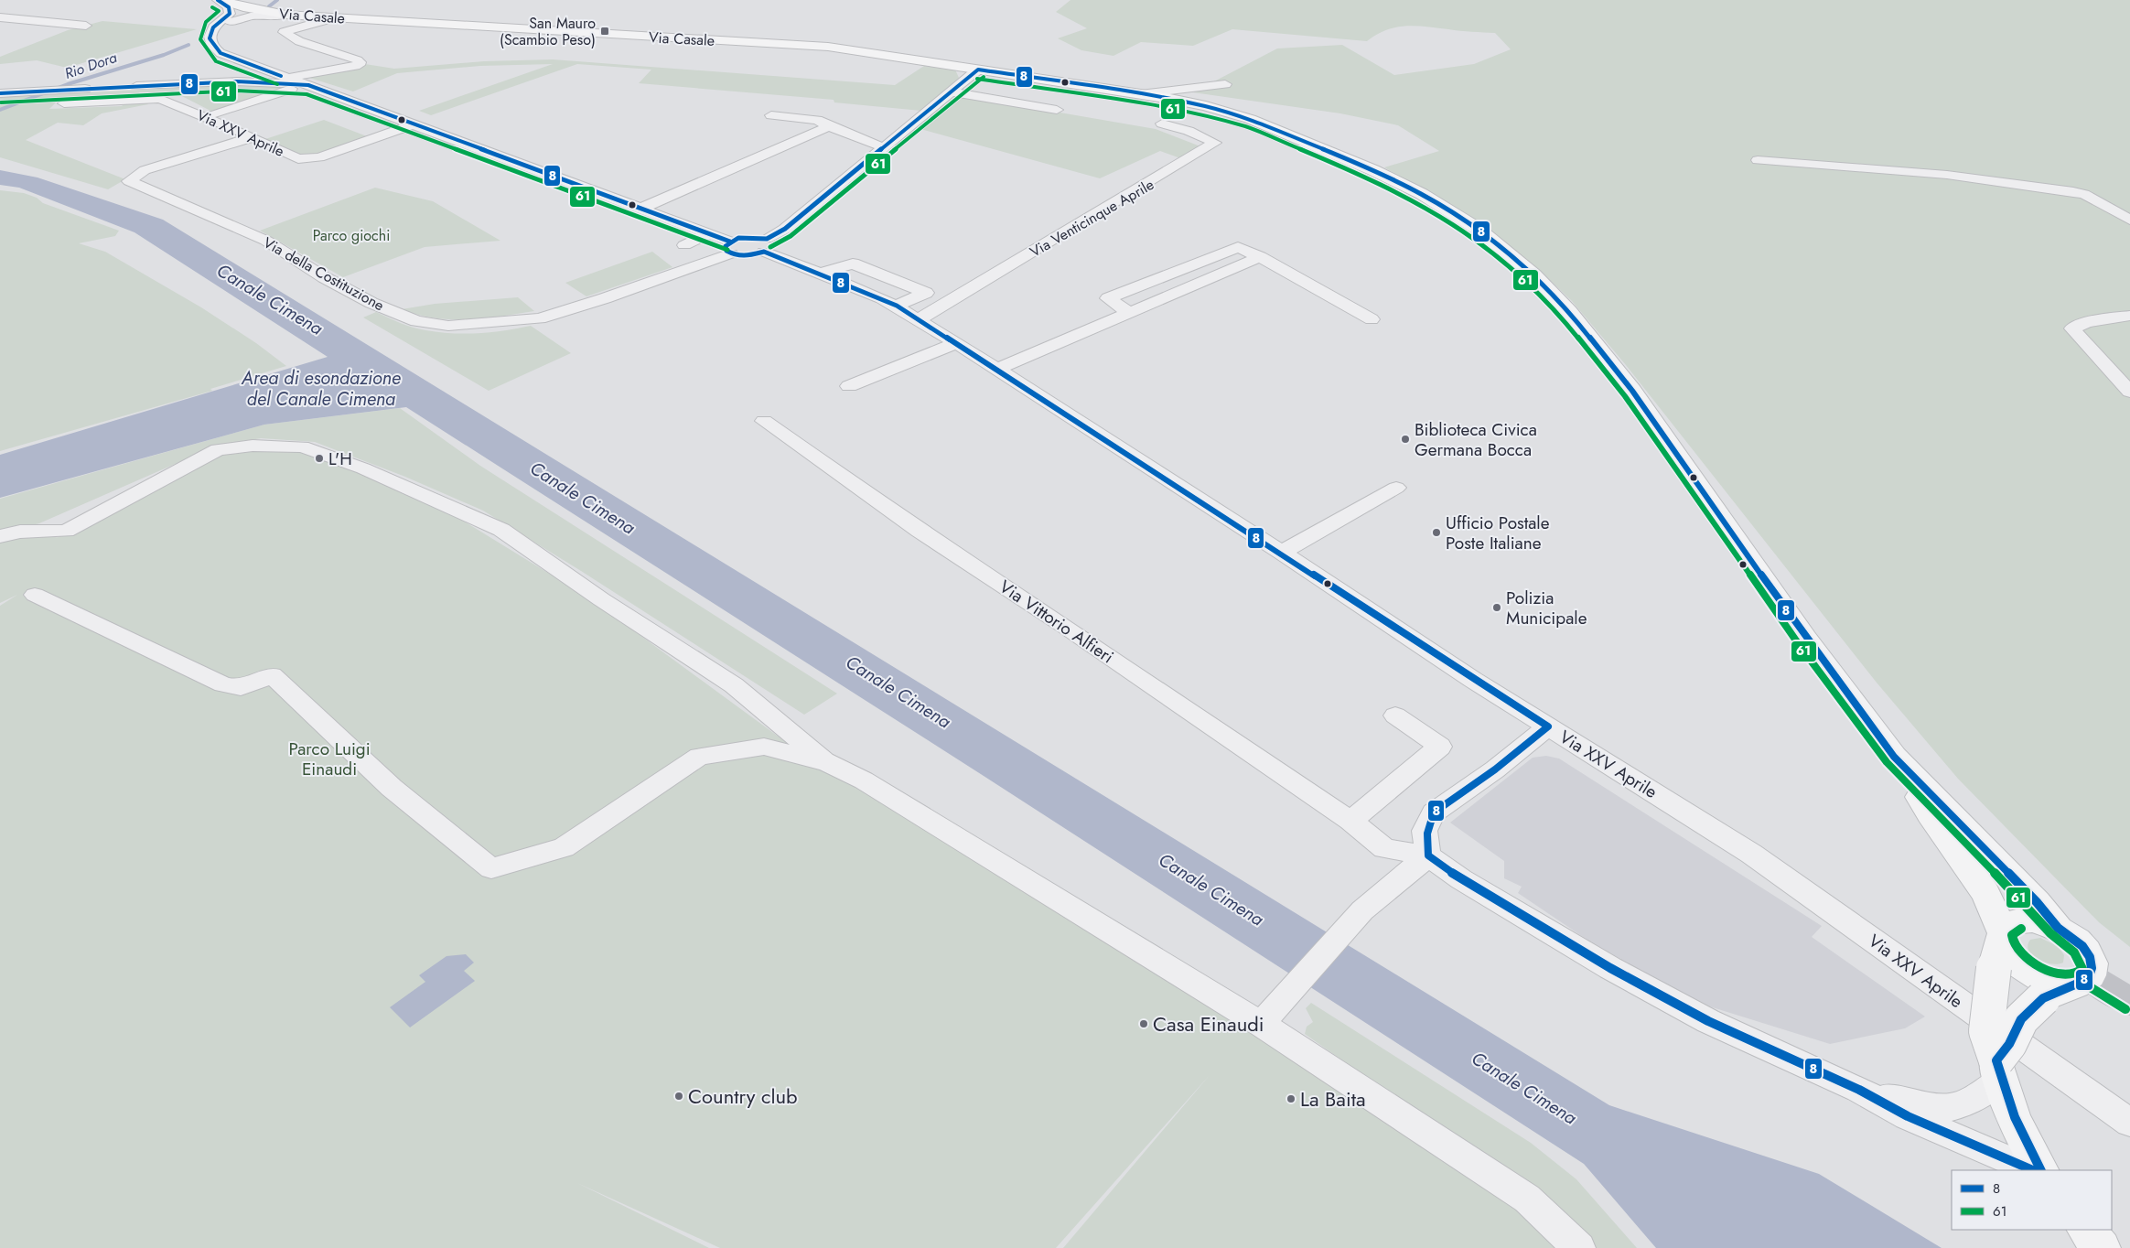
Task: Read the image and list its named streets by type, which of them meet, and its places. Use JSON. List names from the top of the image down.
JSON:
{
  "streets": {
    "main road": ["Via Casale"],
    "street": [
      "Via XXV Aprile",
      "Via Venticinque Aprile",
      "Via della Costituzione",
      "Via Vittorio Alfieri"
    ]
  },
  "crossings": [
    ["Via XXV Aprile", "Via Venticinque Aprile"],
    ["Via XXV Aprile", "Via della Costituzione"]
  ],
  "water": ["Rio Dora", "Canale Cimena", "Area di esondazione del Canale Cimena"],
  "parks": ["Parco giochi", "Parco Luigi Einaudi"],
  "places": {
    "transit": ["San Mauro (Scambio Peso)"],
    "other": [
      "Biblioteca Civica Germana Bocca",
      "L'H",
      "Ufficio Postale Poste Italiane",
      "Polizia Municipale",
      "Casa Einaudi",
      "Country club",
      "La Baita"
    ]
  },
  "lines": ["transit line 8", "transit line 61"],
  "legend": ["8", "61"]
}
